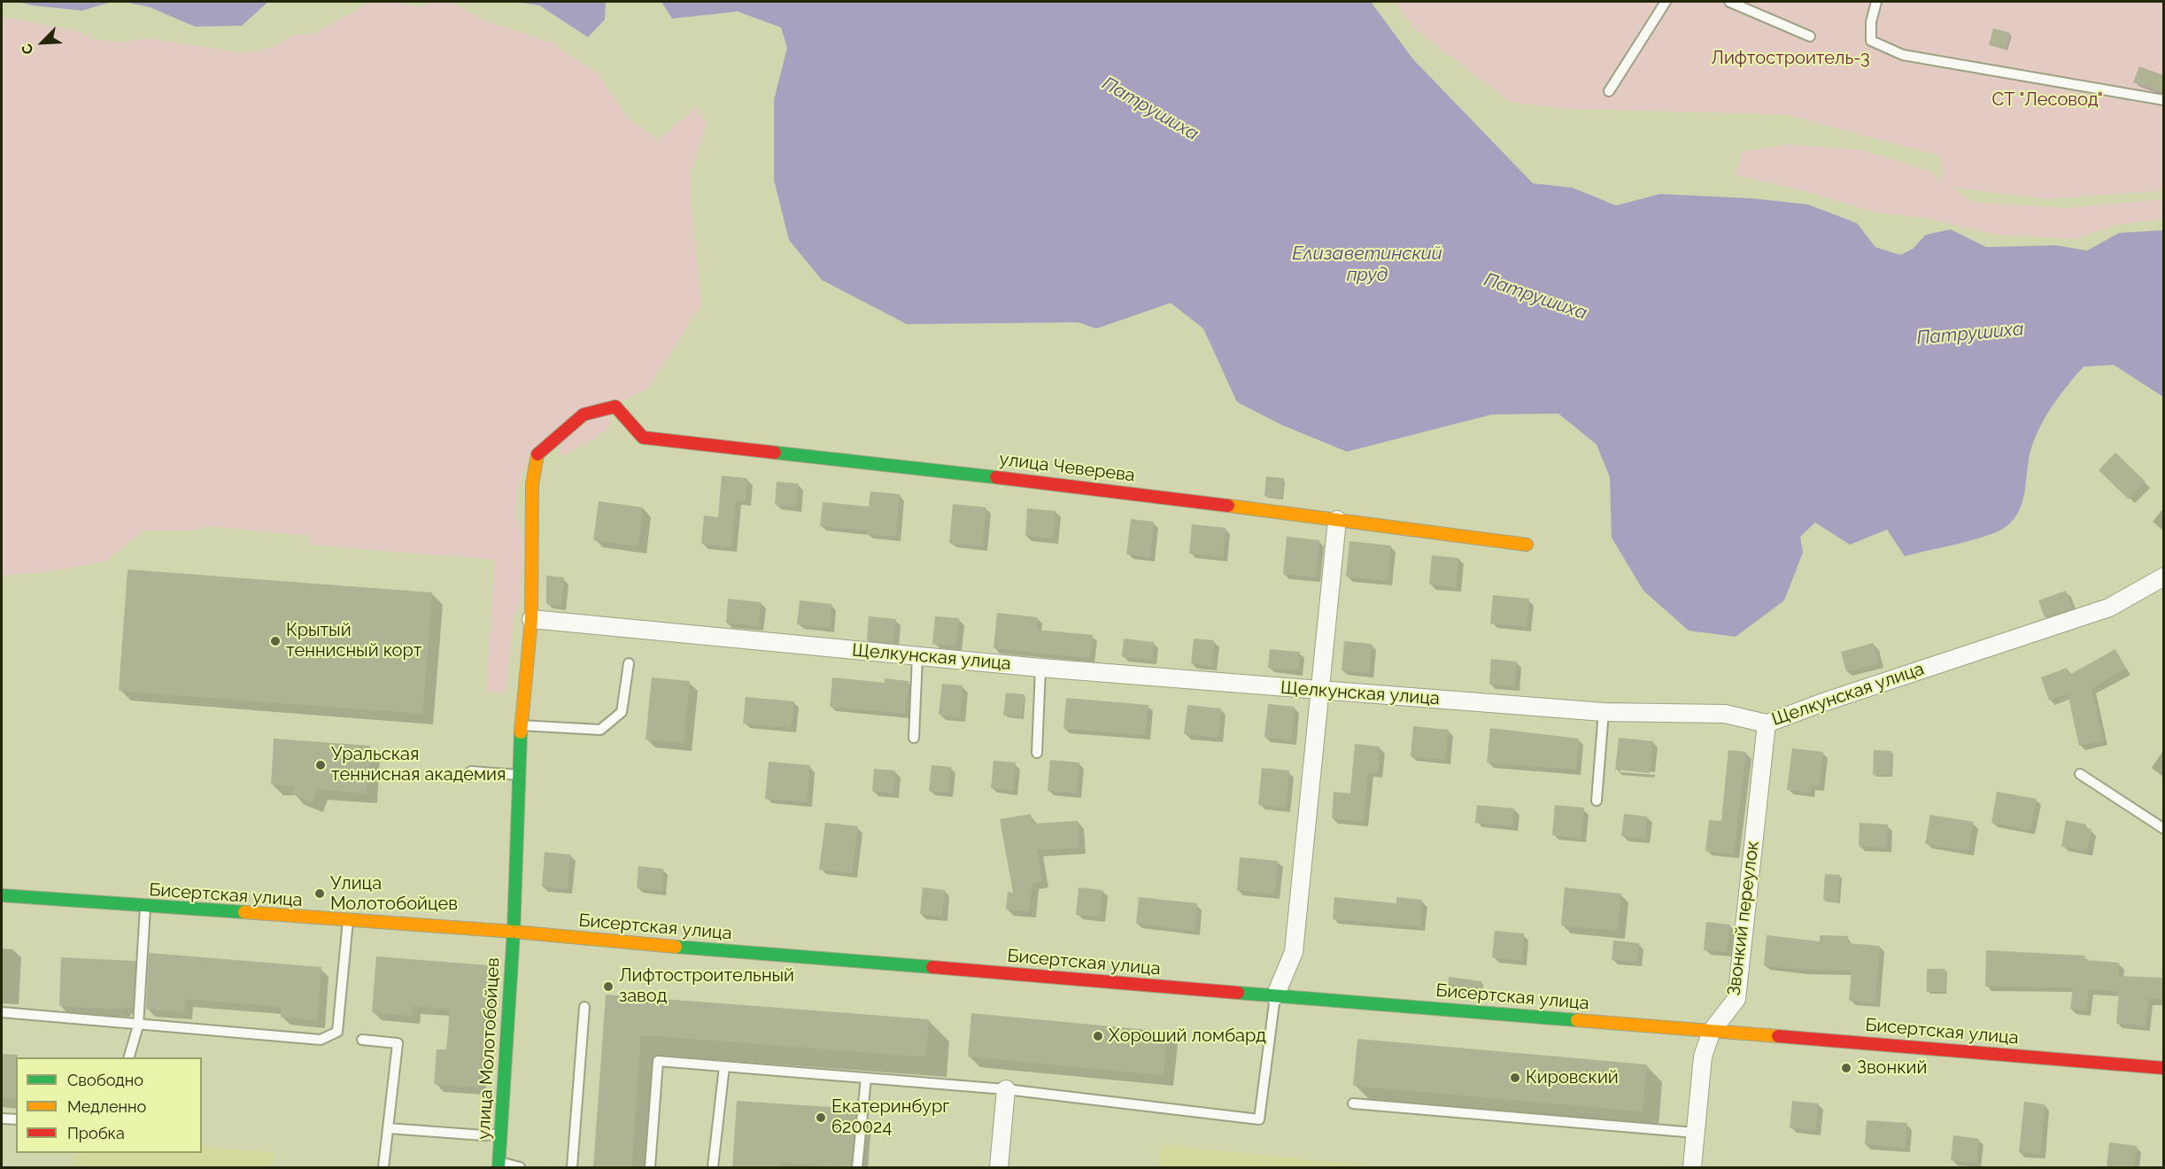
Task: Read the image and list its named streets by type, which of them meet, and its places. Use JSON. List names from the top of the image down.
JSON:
{
  "streets": {
    "main road": ["улица Чеверева", "Бисертская улица", "улица Молотобойцев"],
    "street": ["Щелкунская улица", "Звонкий переулок"]
  },
  "crossings": [
    ["улица Чеверева", "улица Молотобойцев"],
    ["Щелкунская улица", "Звонкий переулок"],
    ["Щелкунская улица", "улица Молотобойцев"],
    ["Бисертская улица", "Звонкий переулок"],
    ["Бисертская улица", "улица Молотобойцев"]
  ],
  "water": ["Патрушиха", "Елизаветинский пруд"],
  "parks": ["Лифтостроитель-3", "СТ \"Лесовод\""],
  "places": [
    "Крытый теннисный корт",
    "Уральская теннисная академия",
    "Улица Молотобойцев",
    "Лифтостроительный завод",
    "Хороший ломбард",
    "Звонкий",
    "Кировский",
    "Екатеринбург 620024"
  ],
  "legend": ["Свободно", "Медленно", "Пробка"],
  "north": "bottom left"
}
